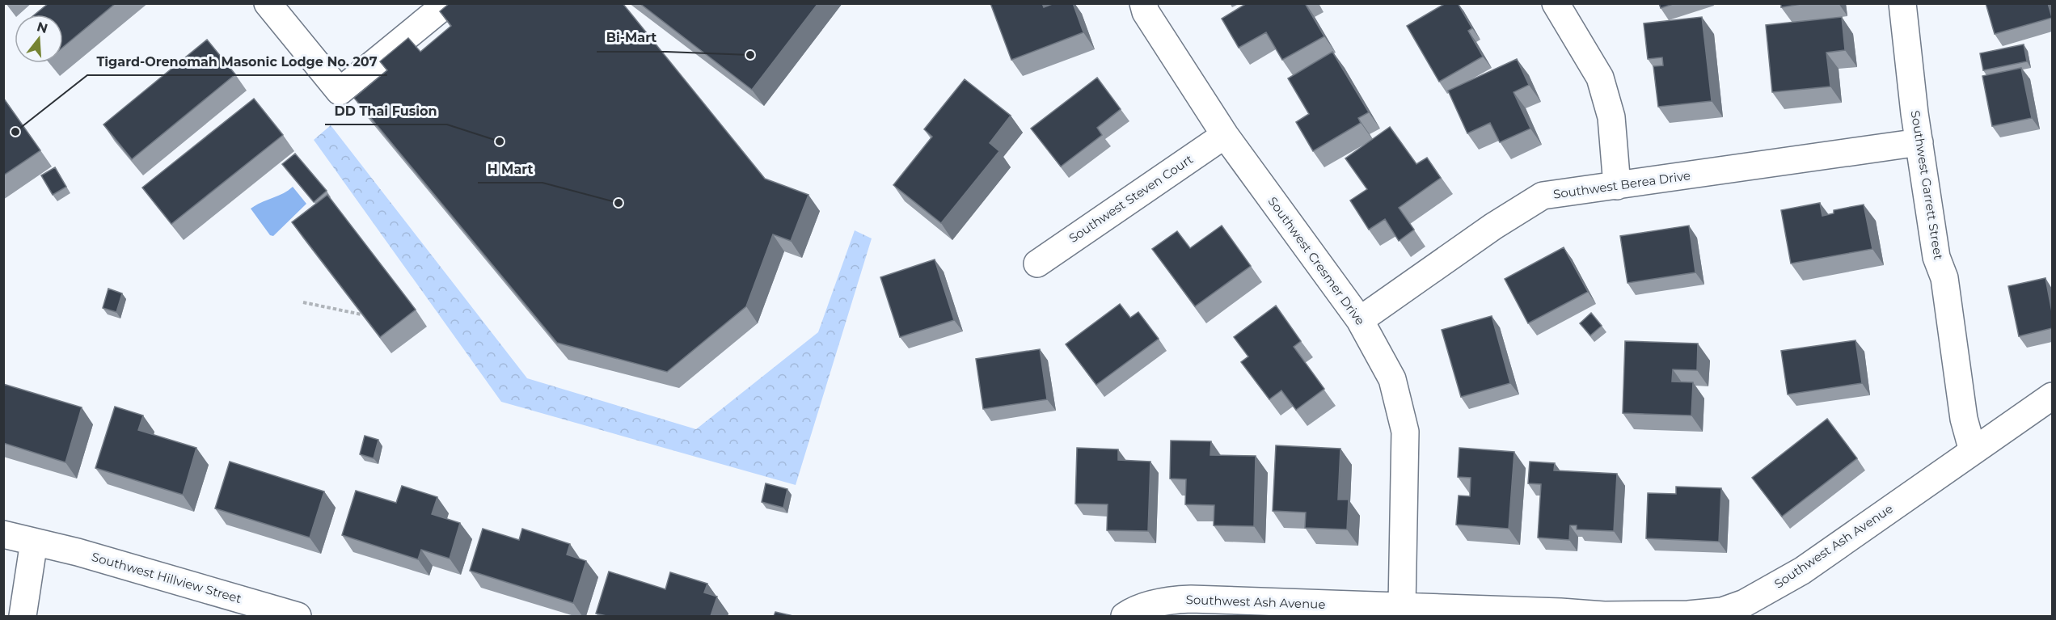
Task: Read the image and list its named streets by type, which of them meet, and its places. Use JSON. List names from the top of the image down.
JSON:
{
  "streets": {
    "street": [
      "Southwest Berea Drive",
      "Southwest Garrett Street",
      "Southwest Steven Court",
      "Southwest Cresmer Drive",
      "Southwest Ash Avenue",
      "Southwest Hillview Street"
    ]
  },
  "crossings": [
    ["Southwest Berea Drive", "Southwest Garrett Street"],
    ["Southwest Berea Drive", "Southwest Cresmer Drive"],
    ["Southwest Garrett Street", "Southwest Ash Avenue"],
    ["Southwest Steven Court", "Southwest Cresmer Drive"],
    ["Southwest Cresmer Drive", "Southwest Ash Avenue"]
  ],
  "places": [
    "Bi-Mart",
    "Tigard-Orenomah Masonic Lodge No. 207",
    "DD Thai Fusion",
    "H Mart"
  ],
  "north": "top"
}
